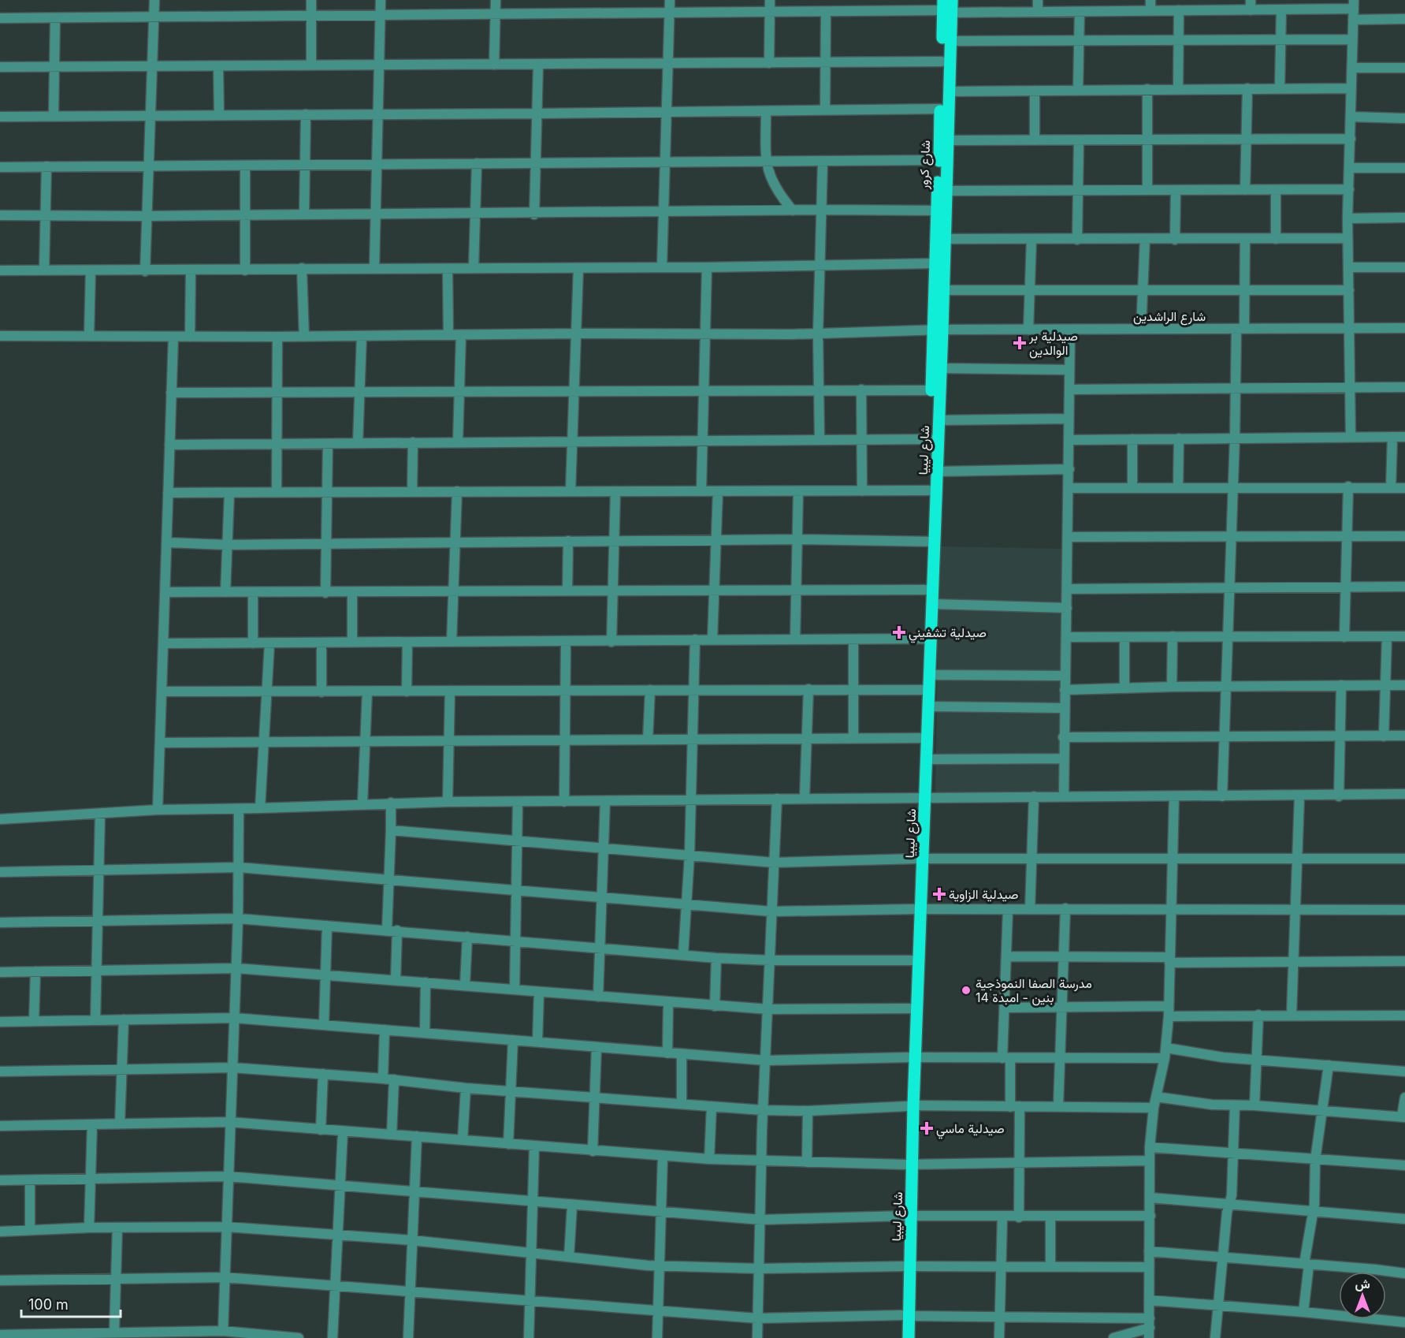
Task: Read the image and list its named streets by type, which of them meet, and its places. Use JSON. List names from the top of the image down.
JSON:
{
  "streets": {
    "main road": ["شارع كرور", "شارع ليبيا"],
    "street": ["شارع الراشدين"]
  },
  "crossings": [
    ["شارع كرور", "شارع الراشدين"],
    ["شارع كرور", "شارع ليبيا"],
    ["شارع الراشدين", "شارع ليبيا"]
  ],
  "places": {
    "health": [
      "صيدلية بر الوالدين",
      "صيدلية تشفيني",
      "صيدلية الزاوية",
      "صيدلية ماسي"
    ],
    "other": ["مدرسة الصفا النموذجية بنين - امبدة 14"]
  },
  "scale_bar": "100 m",
  "north": "top"
}
